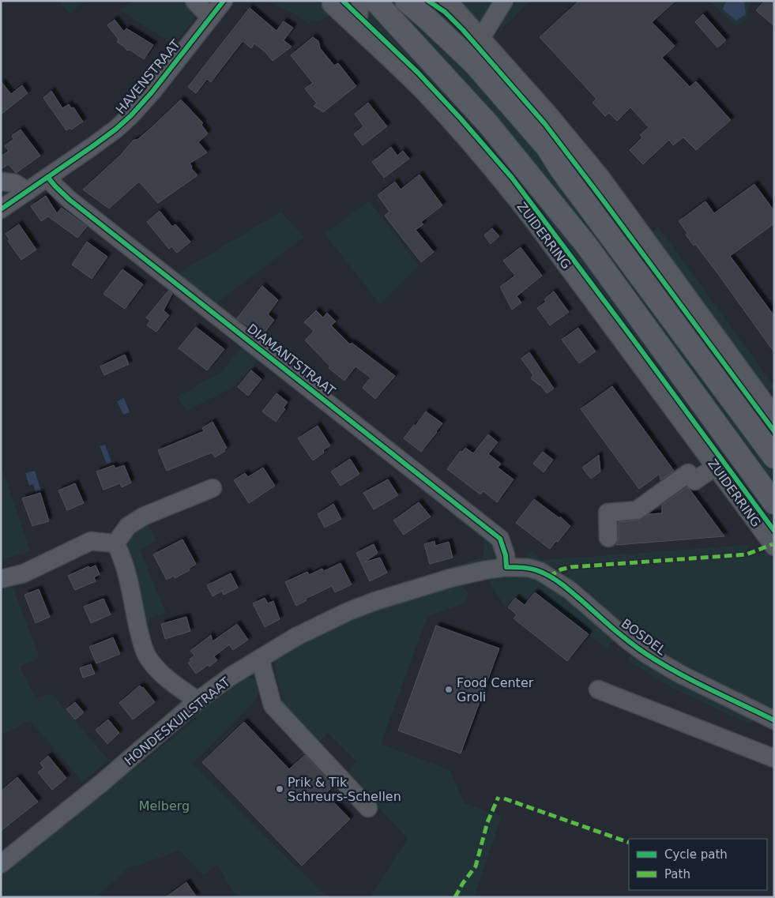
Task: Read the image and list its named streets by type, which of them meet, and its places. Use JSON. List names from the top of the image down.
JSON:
{
  "streets": {
    "main road": ["ZUIDERRING"],
    "street": [
      "HAVENSTRAAT",
      "DIAMANTSTRAAT",
      "BOSDEL",
      "HONDESKUILSTRAAT"
    ]
  },
  "crossings": [
    ["HAVENSTRAAT", "DIAMANTSTRAAT"],
    ["DIAMANTSTRAAT", "BOSDEL"],
    ["DIAMANTSTRAAT", "HONDESKUILSTRAAT"],
    ["BOSDEL", "HONDESKUILSTRAAT"]
  ],
  "parks": ["Melberg"],
  "places": ["Food Center Groli", "Prik & Tik Schreurs-Schellen"],
  "legend": ["Cycle path", "Path"]
}
